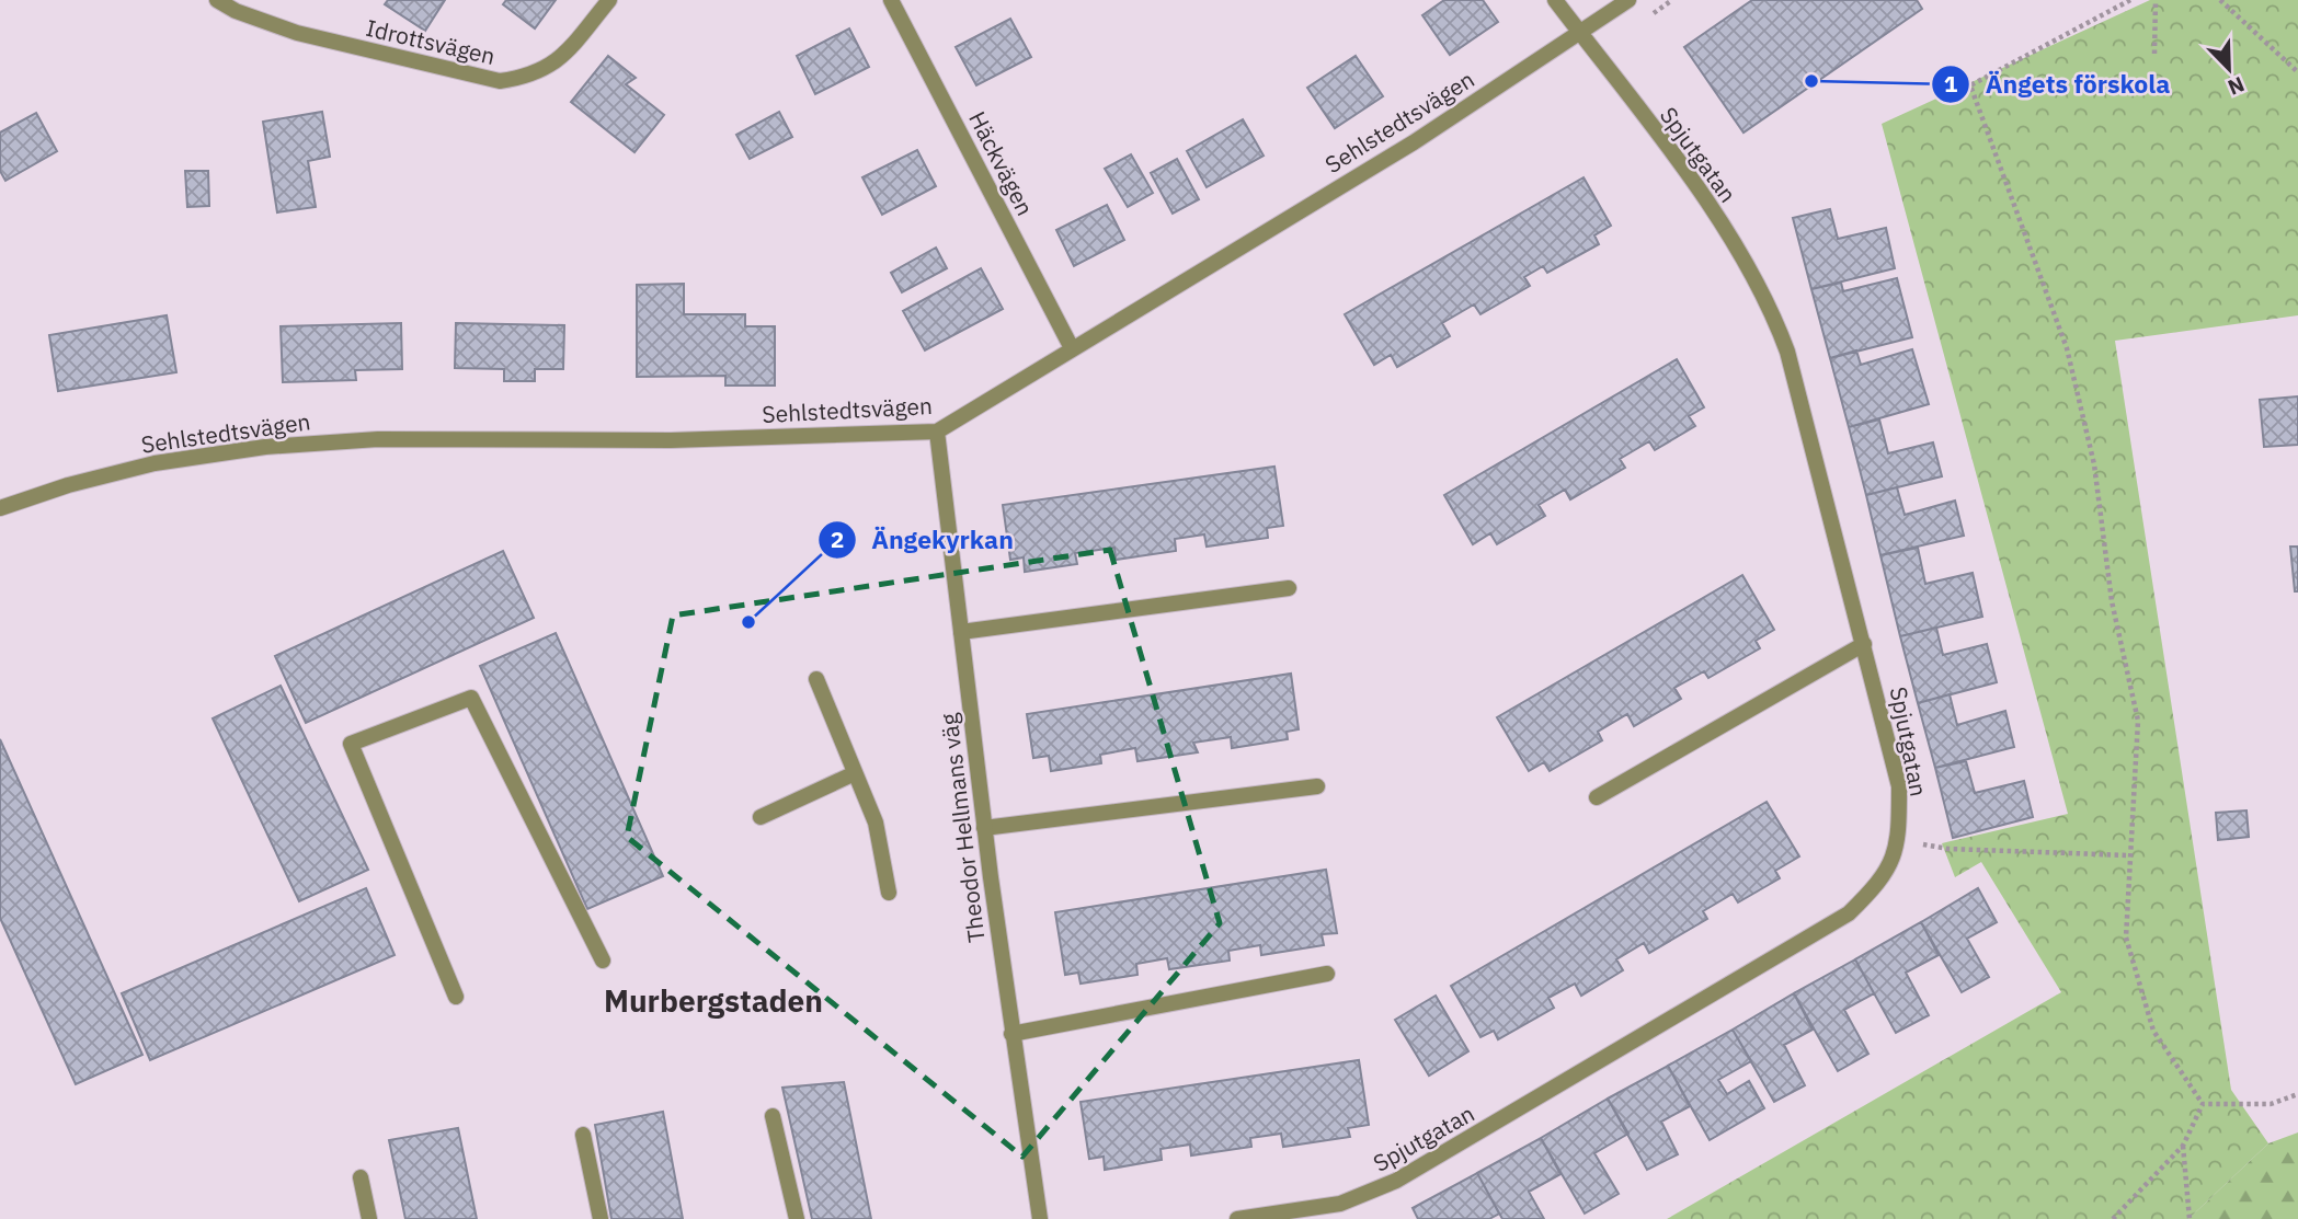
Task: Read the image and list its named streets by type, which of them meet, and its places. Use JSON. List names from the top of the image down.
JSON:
{
  "streets": {
    "street": [
      "Idrottsvägen",
      "Sehlstedtsvägen",
      "Spjutgatan",
      "Häckvägen",
      "Theodor Hellmans väg"
    ]
  },
  "crossings": [
    ["Sehlstedtsvägen", "Spjutgatan"],
    ["Sehlstedtsvägen", "Häckvägen"],
    ["Sehlstedtsvägen", "Theodor Hellmans väg"]
  ],
  "districts": ["Murbergstaden"],
  "places": ["Ängets förskola", "Ängekyrkan"],
  "north": "bottom right"
}
